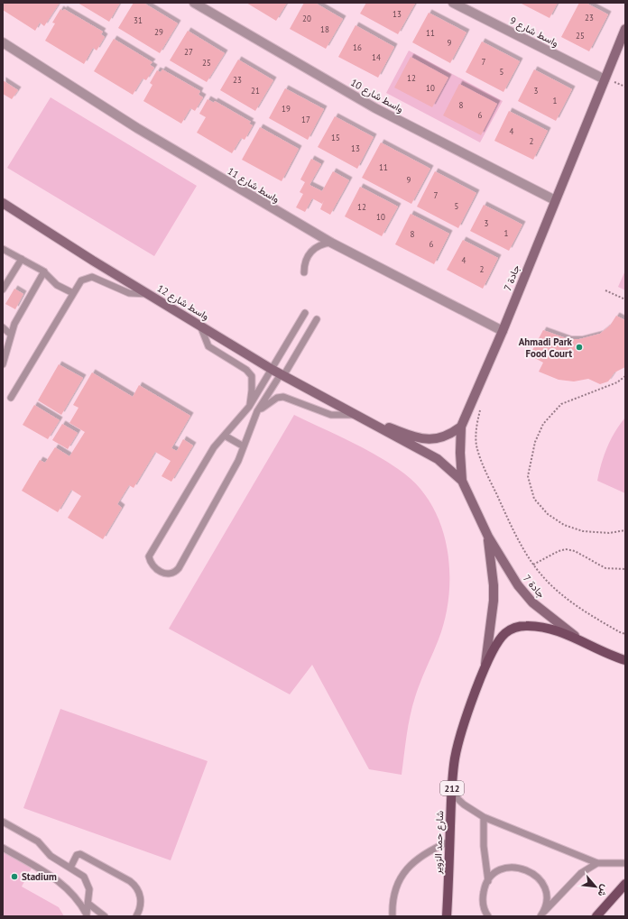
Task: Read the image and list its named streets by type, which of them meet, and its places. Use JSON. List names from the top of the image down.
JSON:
{
  "streets": {
    "main road": [
      "جادة 7",
      "واسط شارع 12",
      "212",
      "شارع حمد الزوير"
    ],
    "street": ["واسط شارع 9", "واسط شارع 10", "واسط شارع 11"]
  },
  "crossings": [
    ["واسط شارع 9", "جادة 7"],
    ["واسط شارع 10", "جادة 7"],
    ["واسط شارع 11", "جادة 7"],
    ["جادة 7", "واسط شارع 12"],
    ["جادة 7", "212"],
    ["جادة 7", "شارع حمد الزوير"],
    ["212", "شارع حمد الزوير"]
  ],
  "places": ["Ahmadi Park Food Court", "Stadium"],
  "house_numbers": [
    "13",
    "23",
    "20",
    "31",
    "18",
    "29",
    "11",
    "25",
    "9",
    "16",
    "27",
    "14",
    "7",
    "25",
    "5",
    "12",
    "23",
    "10",
    "21",
    "3",
    "1",
    "8",
    "19",
    "6",
    "17",
    "4",
    "15",
    "2",
    "13",
    "11",
    "9",
    "7",
    "5",
    "12",
    "10",
    "3",
    "1",
    "8",
    "6",
    "4",
    "2"
  ],
  "north": "bottom right"
}
